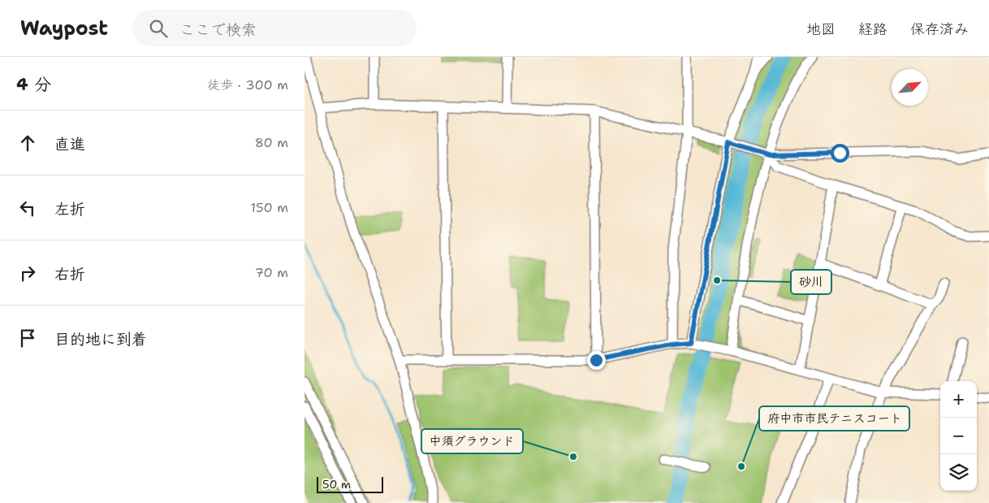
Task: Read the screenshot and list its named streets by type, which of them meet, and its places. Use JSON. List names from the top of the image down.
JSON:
{
  "places": ["砂川", "中須グラウンド", "府中市市民テニスコート"],
  "scale_bar": "50 m",
  "north": "top right",
  "page": {
    "header": "Waypost",
    "search": "ここで検索",
    "nav": ["地図", "経路", "保存済み"],
    "heading": ["4 分", "徒歩 · 300 m"],
    "list": [
      ["直進", "80 m"],
      ["左折", "150 m"],
      ["右折", "70 m"],
      "目的地に到着"
    ],
    "map_buttons": ["+", "−"],
    "scale": "50 m"
  }
}
